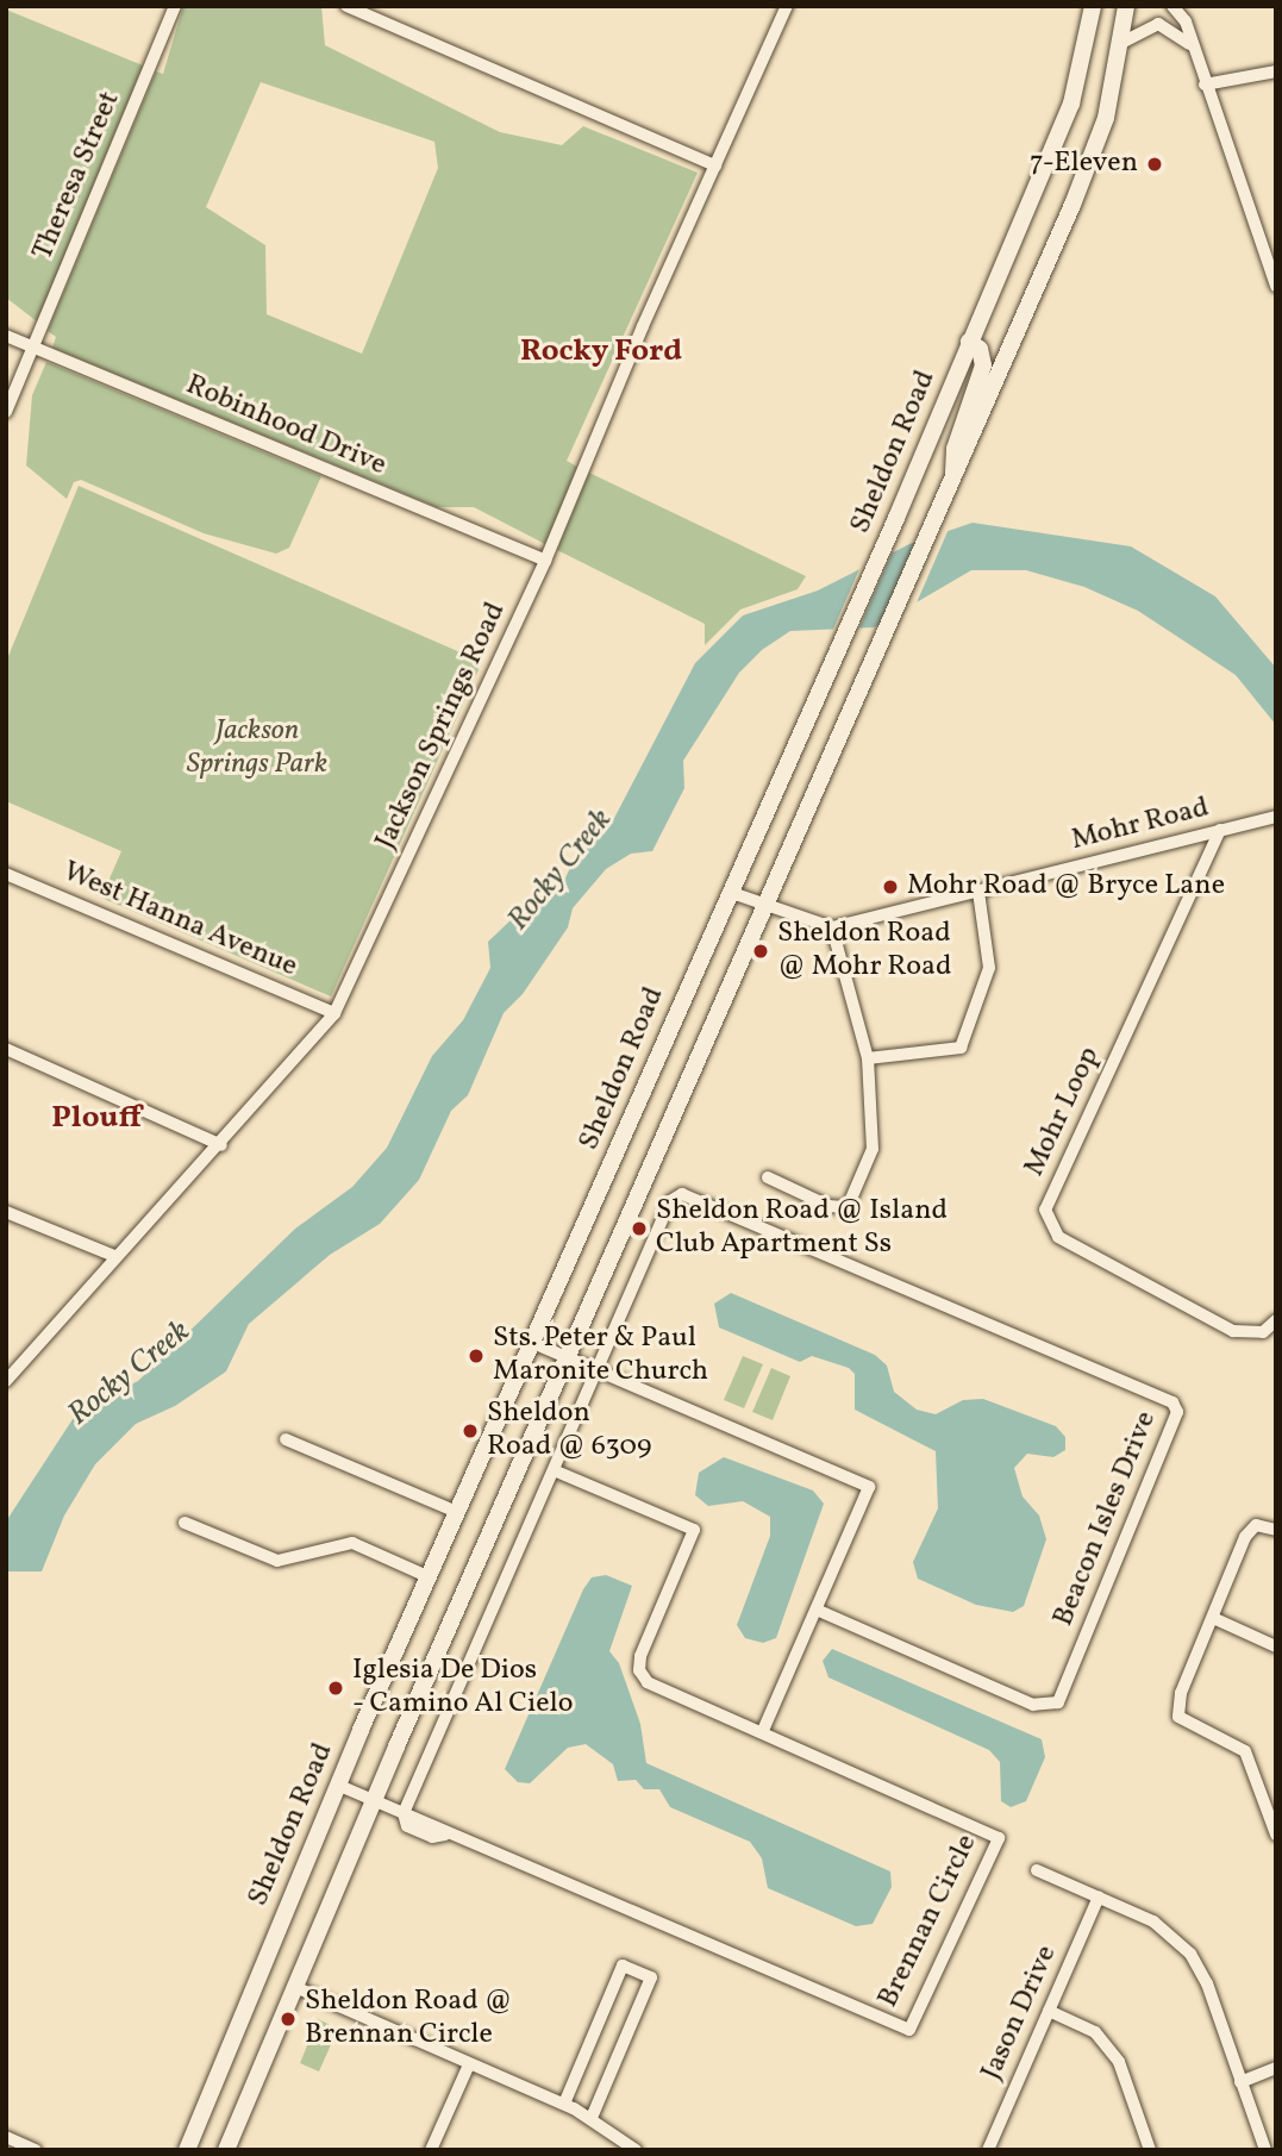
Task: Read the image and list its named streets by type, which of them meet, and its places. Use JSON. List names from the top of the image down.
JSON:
{
  "streets": {
    "main road": ["Sheldon Road"],
    "street": [
      "Theresa Street",
      "Robinhood Drive",
      "Jackson Springs Road",
      "Mohr Road",
      "West Hanna Avenue",
      "Mohr Loop",
      "Beacon Isles Drive",
      "Brennan Circle",
      "Jason Drive"
    ]
  },
  "crossings": [
    ["Theresa Street", "Robinhood Drive"],
    ["Robinhood Drive", "Jackson Springs Road"],
    ["Sheldon Road", "Brennan Circle"],
    ["Jackson Springs Road", "West Hanna Avenue"],
    ["Mohr Road", "Mohr Loop"],
    ["Beacon Isles Drive", "Brennan Circle"]
  ],
  "districts": ["Rocky Ford", "Plouff"],
  "water": ["Rocky Creek"],
  "parks": ["Jackson Springs Park"],
  "places": [
    "7-Eleven",
    "Mohr Road @ Bryce Lane",
    "Sheldon Road @ Mohr Road",
    "Sheldon Road @ Island Club Apartment Ss",
    "Sts. Peter & Paul Maronite Church",
    "Sheldon Road @ 6309",
    "Iglesia De Dios - Camino Al Cielo",
    "Sheldon Road @ Brennan Circle"
  ]
}
